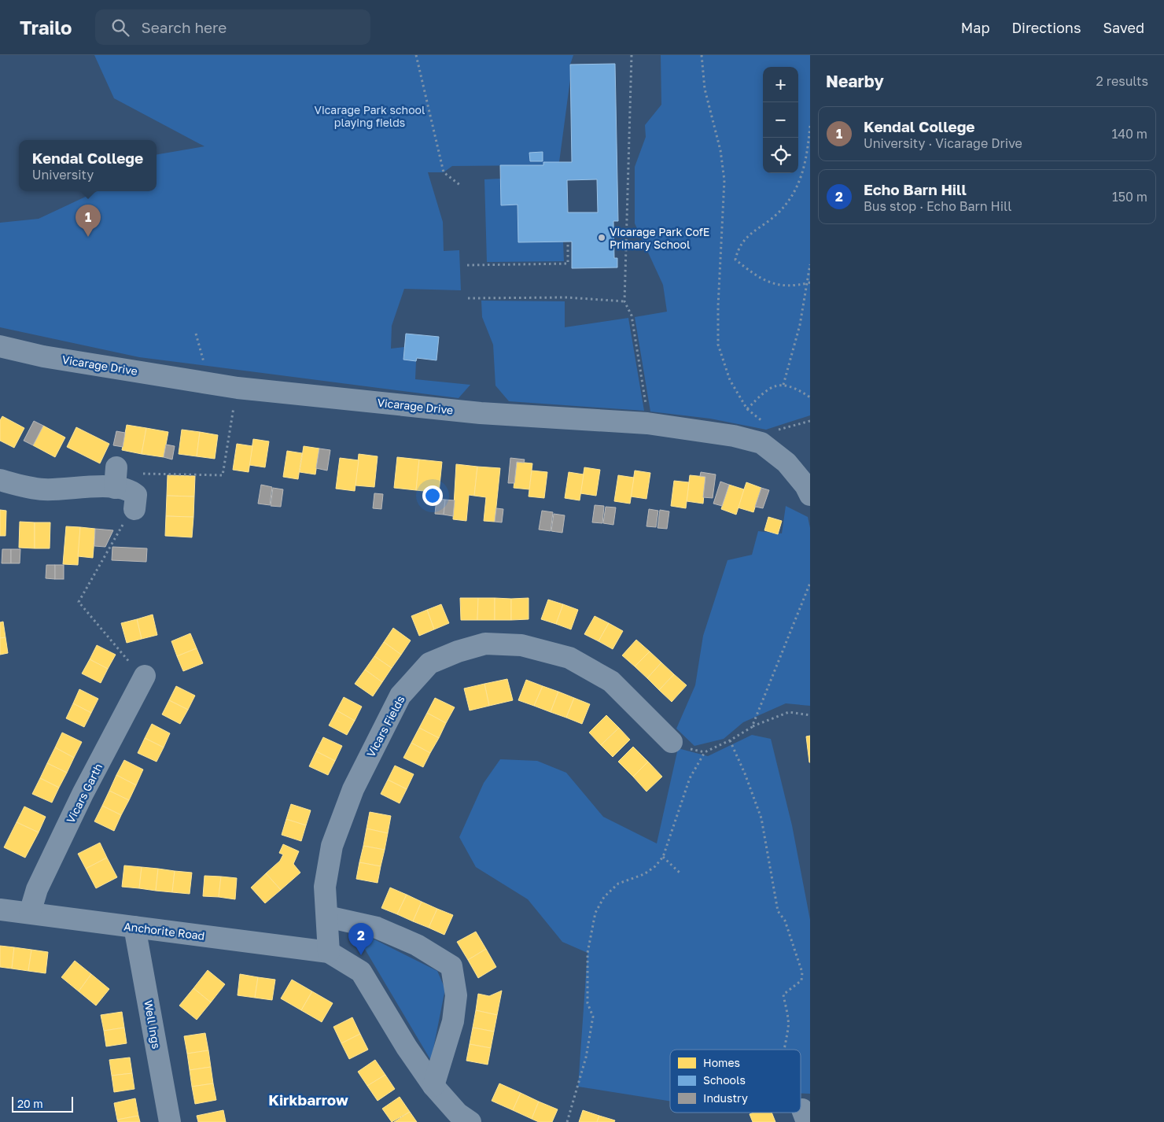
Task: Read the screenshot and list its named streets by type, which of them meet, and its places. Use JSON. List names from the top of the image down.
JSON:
{
  "streets": {
    "street": [
      "Vicarage Drive",
      "Vicars Fields",
      "Vicars Garth",
      "Anchorite Road",
      "Well Ings"
    ]
  },
  "crossings": [
    ["Vicars Fields", "Anchorite Road"],
    ["Vicars Garth", "Anchorite Road"],
    ["Anchorite Road", "Well Ings"]
  ],
  "districts": ["Kirkbarrow"],
  "parks": ["Vicarage Park school playing fields"],
  "places": ["Vicarage Park CofE Primary School"],
  "legend": ["Homes", "Schools", "Industry"],
  "scale_bar": "20 m",
  "page": {
    "header": "Trailo",
    "search": "Search here",
    "nav": ["Map", "Directions", "Saved"],
    "heading": ["Nearby", "2 results"],
    "map_buttons": ["+", "−"],
    "list": [
      {
        "mark": "1",
        "name": "Kendal College",
        "note": "University · Vicarage Drive",
        "value": "140 m"
      },
      {
        "mark": "2",
        "name": "Echo Barn Hill",
        "note": "Bus stop · Echo Barn Hill",
        "value": "150 m"
      }
    ],
    "popup": ["Kendal College", "University"],
    "pins": ["1", "2"],
    "scale": "20 m"
  }
}
